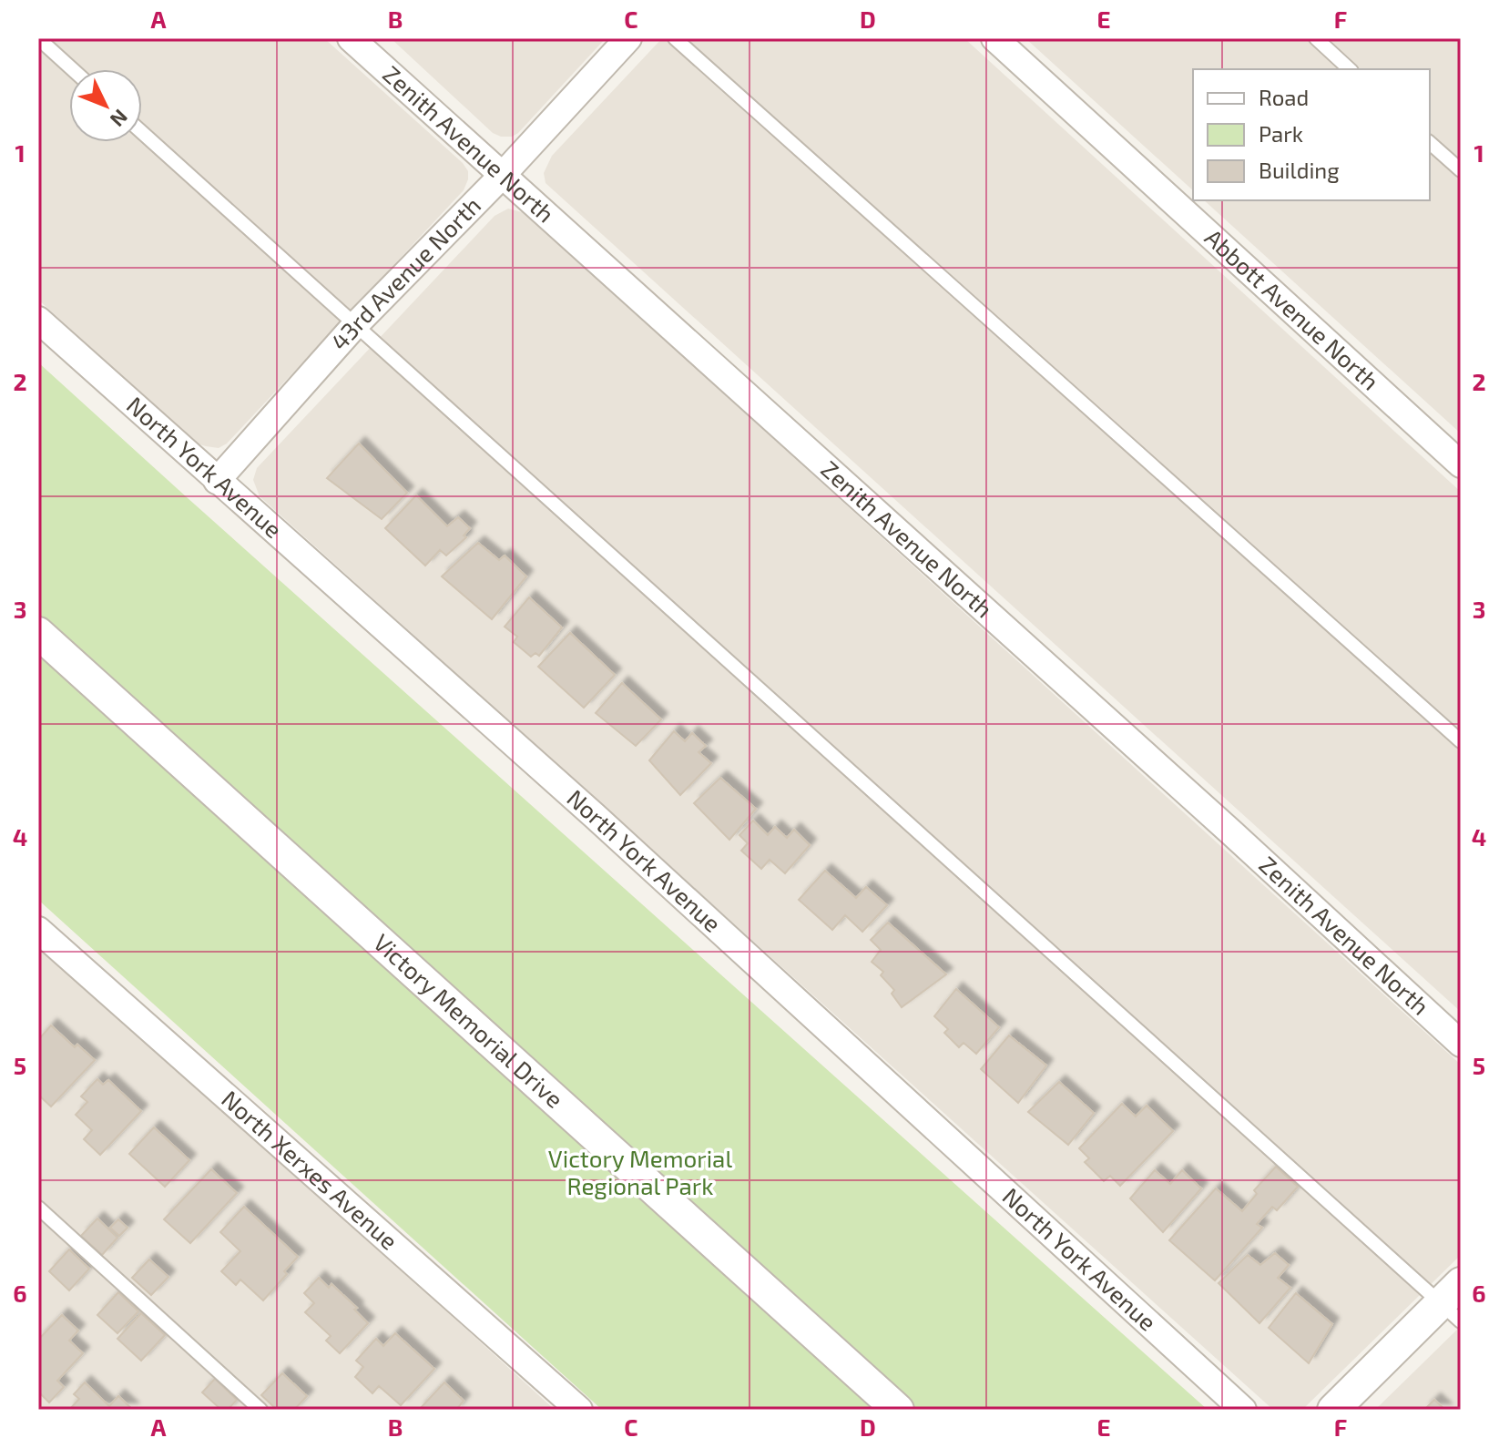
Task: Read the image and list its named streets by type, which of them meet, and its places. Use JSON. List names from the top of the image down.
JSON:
{
  "streets": {
    "street": [
      "Zenith Avenue North",
      "43rd Avenue North",
      "Abbott Avenue North",
      "North York Avenue",
      "Victory Memorial Drive",
      "North Xerxes Avenue"
    ]
  },
  "crossings": [
    ["Zenith Avenue North", "43rd Avenue North"],
    ["43rd Avenue North", "North York Avenue"]
  ],
  "parks": ["Victory Memorial Regional Park"],
  "legend": ["Road", "Park", "Building"],
  "north": "bottom right",
  "grid": {
    "columns": [
      "A",
      "B",
      "C",
      "D",
      "E",
      "F"
    ],
    "rows": [
      "1",
      "2",
      "3",
      "4",
      "5",
      "6"
    ]
  }
}
